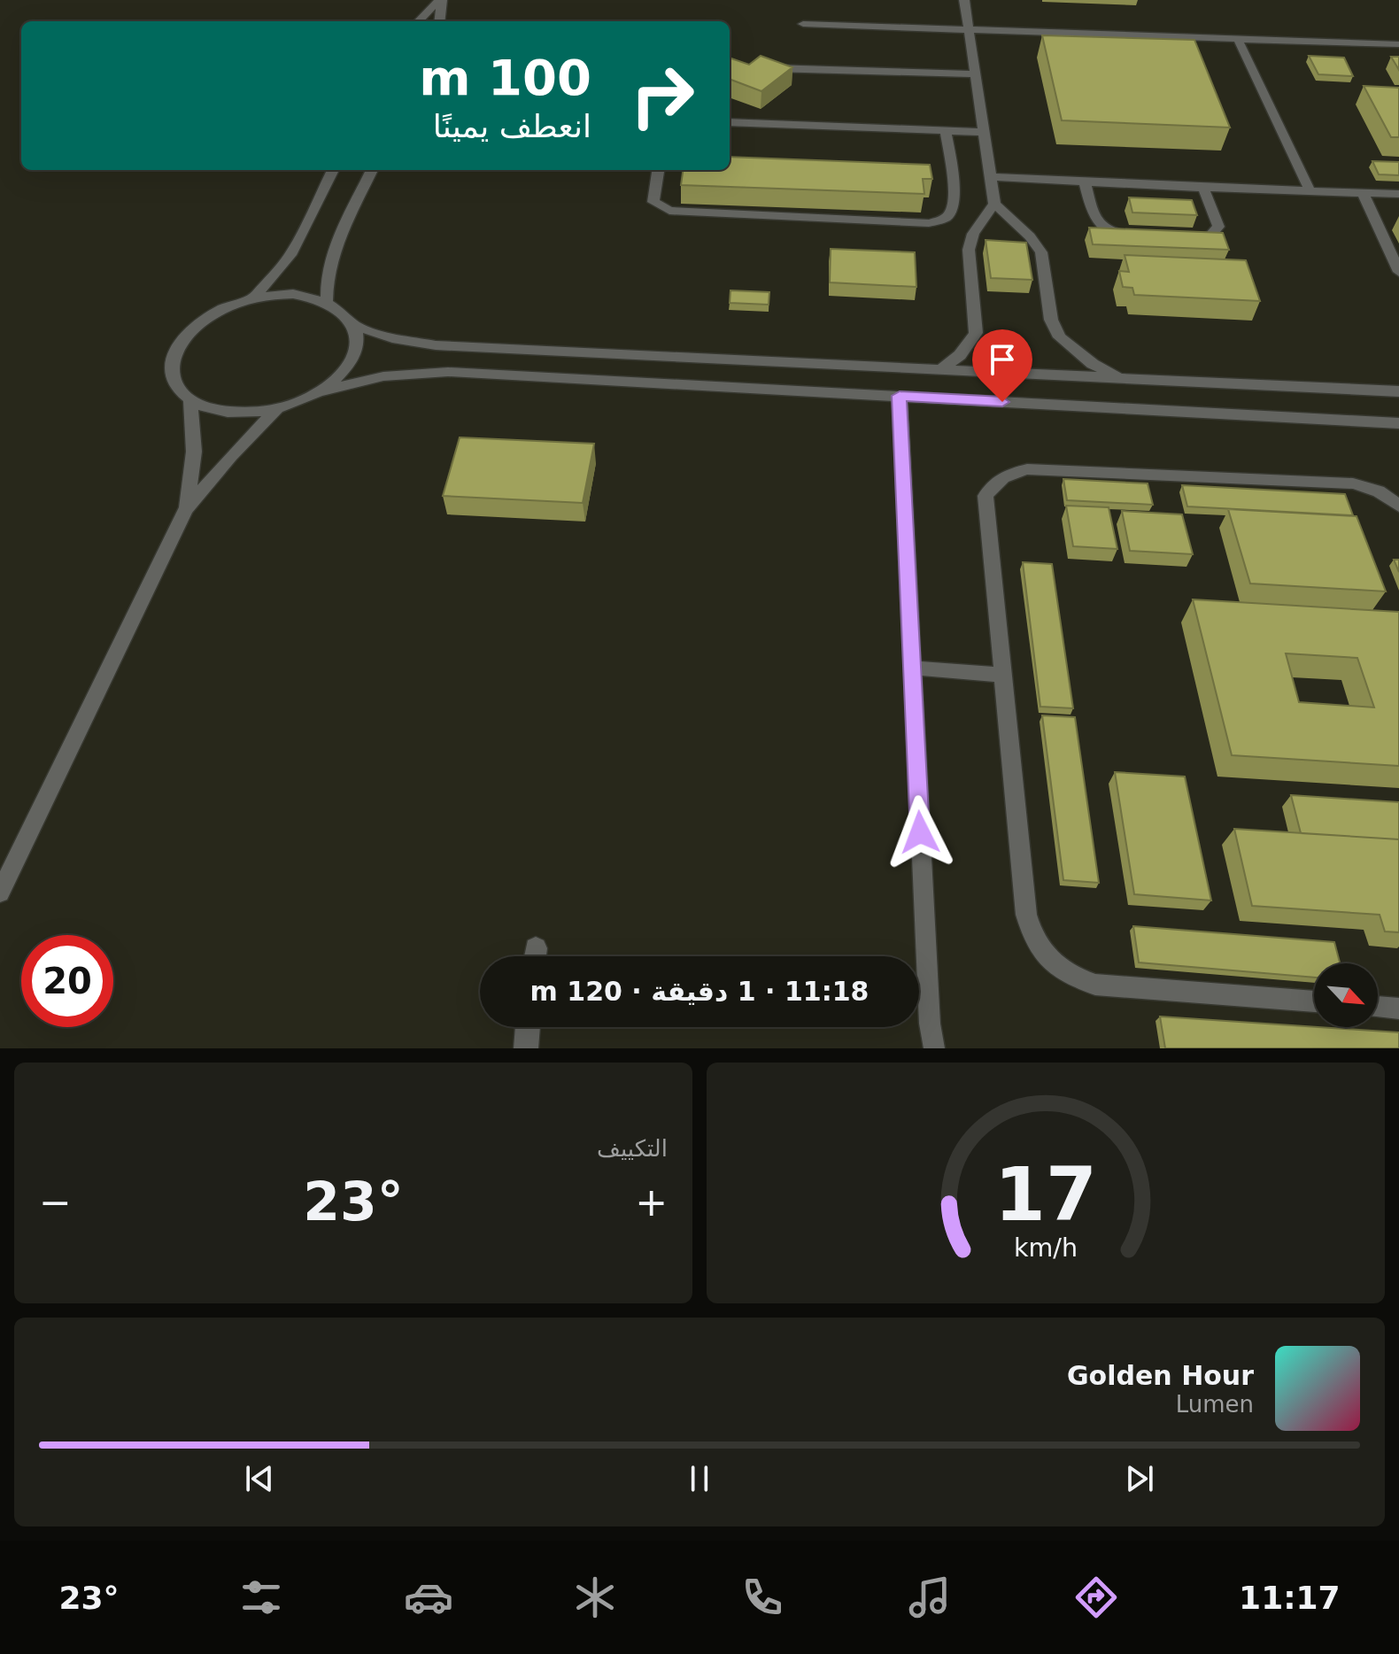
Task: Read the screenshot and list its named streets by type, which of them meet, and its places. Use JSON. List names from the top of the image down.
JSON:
{
  "north": "bottom right",
  "page": {
    "turn": ["100 m", "انعطف يمينًا"],
    "limit": "20",
    "trip": "11:18 · 1 دقيقة · 120 m",
    "tile": "التكييف",
    "heat": ["−", "23°", "+"],
    "song": ["Golden Hour", "Lumen"],
    "tabs": ["11:17", "23°"],
    "gauge": ["17", "km/h"]
  }
}
